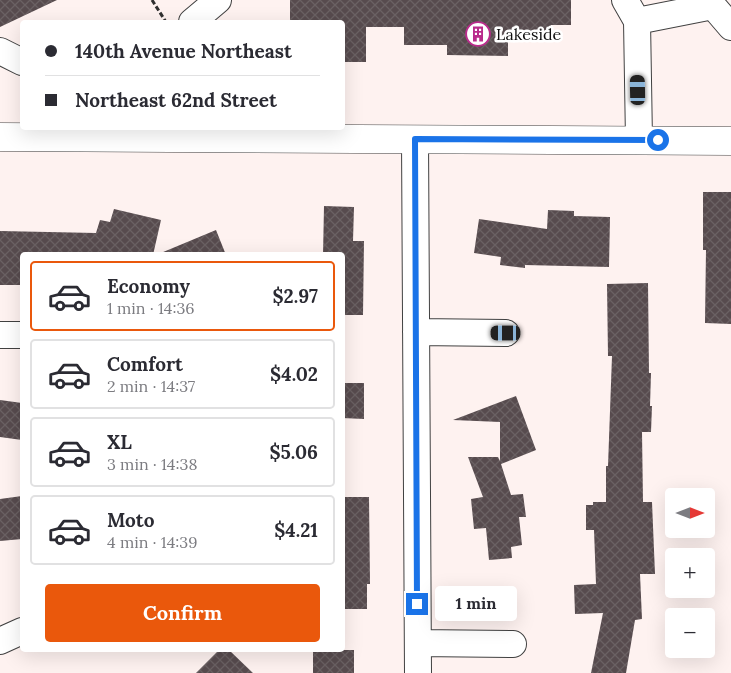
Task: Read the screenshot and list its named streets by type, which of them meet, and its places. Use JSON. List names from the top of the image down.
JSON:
{
  "places": {
    "building": ["Lakeside"]
  },
  "north": "right",
  "page": {
    "banner": ["140th Avenue Northeast", "Northeast 62nd Street"],
    "list": [
      {
        "name": "Economy",
        "note": "1 min · 14:36",
        "value": "$2.97"
      },
      {
        "name": "Comfort",
        "note": "2 min · 14:37",
        "value": "$4.02"
      },
      {
        "name": "XL",
        "note": "3 min · 14:38",
        "value": "$5.06"
      },
      {
        "name": "Moto",
        "note": "4 min · 14:39",
        "value": "$4.21"
      }
    ],
    "map_buttons": ["+", "−"],
    "buttons": "Confirm",
    "bubble": "1 min"
  }
}
